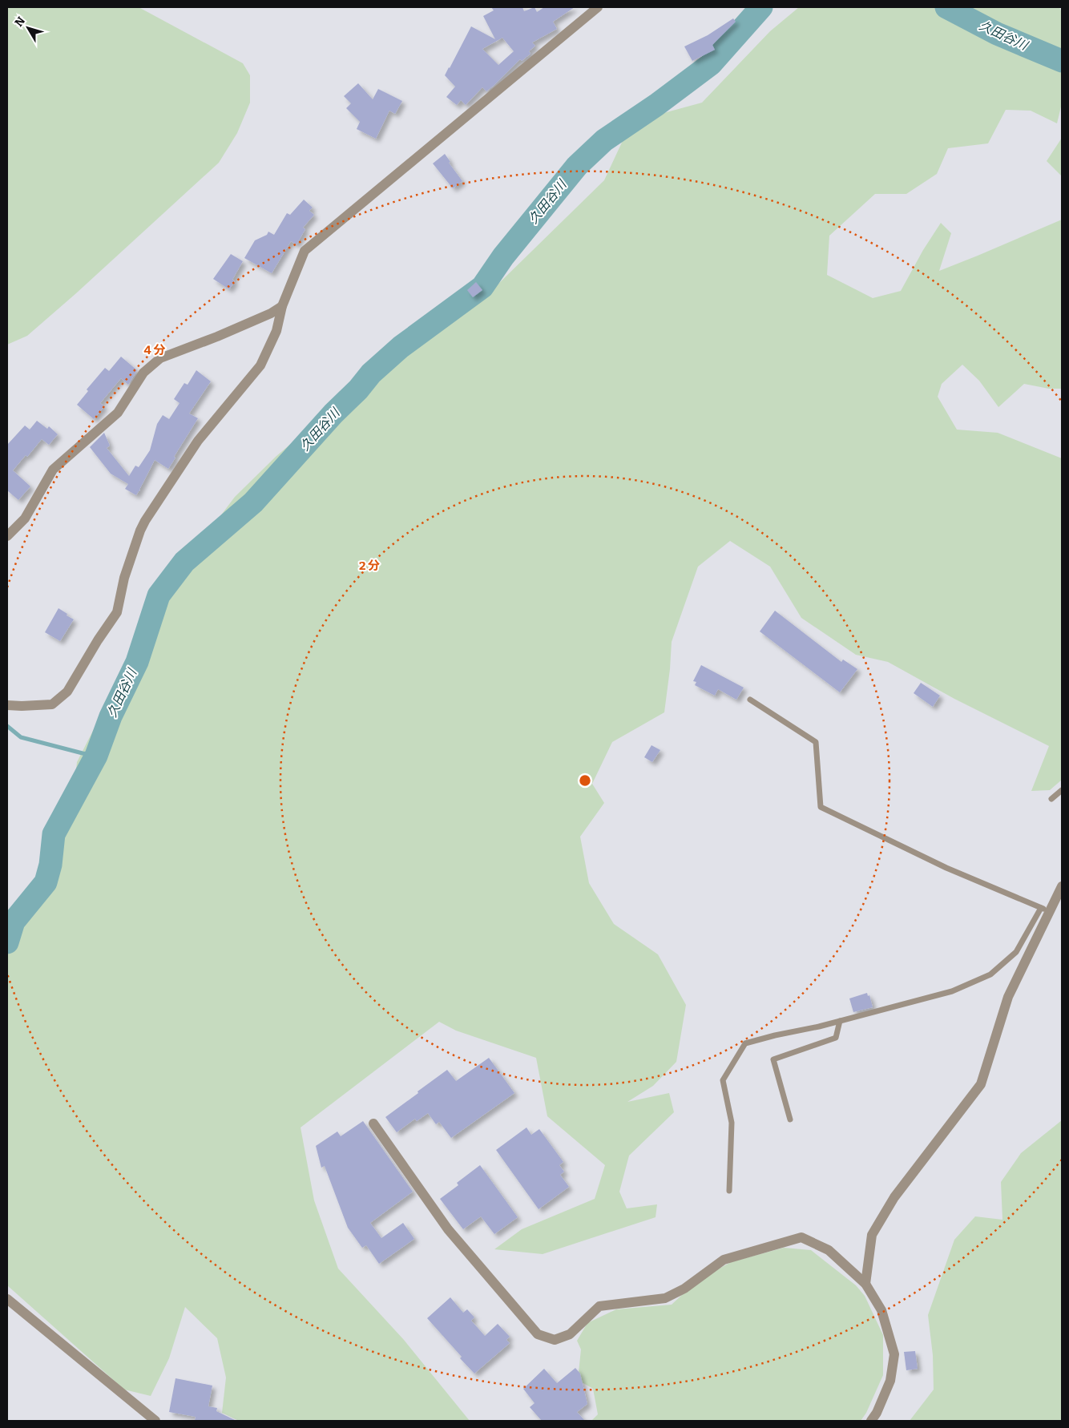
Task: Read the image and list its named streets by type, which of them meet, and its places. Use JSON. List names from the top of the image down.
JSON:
{
  "water": ["久田谷川"],
  "north": "top left",
  "rings": ["4 分", "2 分"]
}
